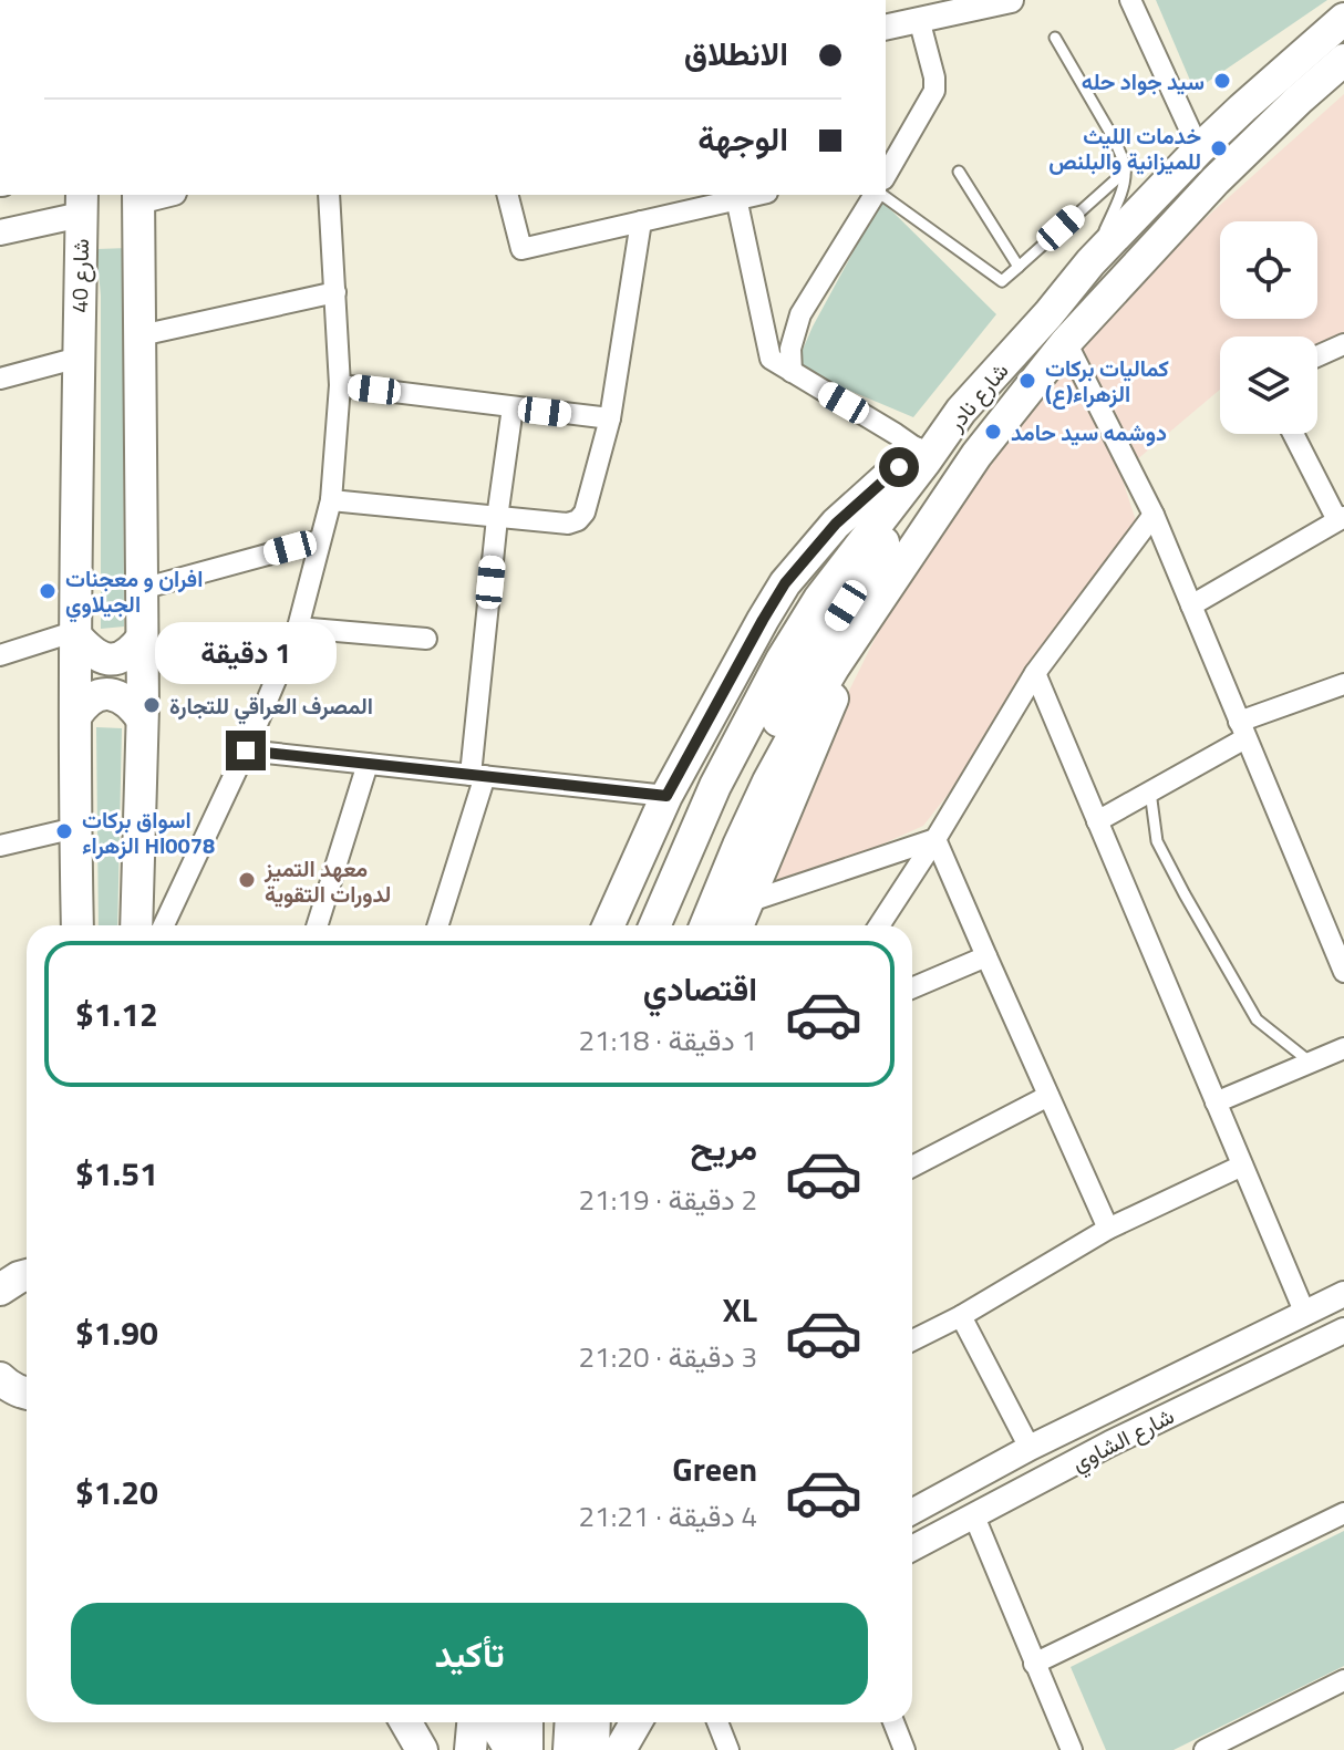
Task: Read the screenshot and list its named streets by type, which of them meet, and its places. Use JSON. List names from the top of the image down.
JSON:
{
  "streets": {
    "main road": ["شارع 40", "شارع نادر"],
    "street": ["شارع الشاوي"]
  },
  "places": [
    "سيد جواد حله",
    "خدمات الليث للميزانية والبلنص",
    "كماليات بركات الزهراء(ع)",
    "دوشمه سيد حامد",
    "افران و معجنات الجيلاوي",
    "المصرف العراقي للتجارة",
    "اسواق بركات الزهراء Hl0078",
    "معهد التميز لدورات التقوية"
  ],
  "page": {
    "banner": ["الانطلاق", "الوجهة"],
    "bubble": "1 دقيقة",
    "list": [
      {
        "name": "اقتصادي",
        "note": "1 دقيقة · 21:18",
        "value": "$1.12"
      },
      {
        "name": "مريح",
        "note": "2 دقيقة · 21:19",
        "value": "$1.51"
      },
      {
        "name": "XL",
        "note": "3 دقيقة · 21:20",
        "value": "$1.90"
      },
      {
        "name": "Green",
        "note": "4 دقيقة · 21:21",
        "value": "$1.20"
      }
    ],
    "buttons": "تأكيد"
  }
}
